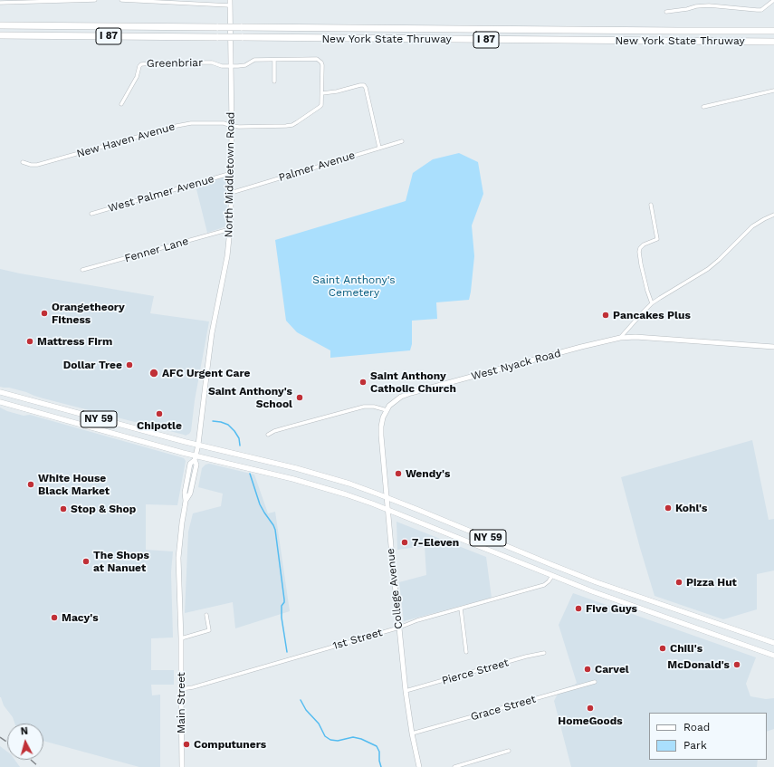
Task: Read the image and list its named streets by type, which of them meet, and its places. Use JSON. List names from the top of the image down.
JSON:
{
  "streets": {
    "highway": ["I 87", "New York State Thruway"],
    "main road": ["NY 59"],
    "street": [
      "Greenbriar",
      "New Haven Avenue",
      "Palmer Avenue",
      "North Middletown Road",
      "West Palmer Avenue",
      "Fenner Lane",
      "West Nyack Road",
      "College Avenue",
      "1st Street",
      "Pierce Street",
      "Main Street",
      "Grace Street"
    ]
  },
  "crossings": [
    ["Greenbriar", "North Middletown Road"],
    ["New Haven Avenue", "North Middletown Road"],
    ["Palmer Avenue", "North Middletown Road"],
    ["North Middletown Road", "West Palmer Avenue"],
    ["North Middletown Road", "Fenner Lane"],
    ["North Middletown Road", "NY 59"],
    ["North Middletown Road", "Main Street"],
    ["West Nyack Road", "College Avenue"],
    ["NY 59", "College Avenue"],
    ["NY 59", "1st Street"],
    ["College Avenue", "1st Street"],
    ["College Avenue", "Pierce Street"],
    ["College Avenue", "Grace Street"],
    ["1st Street", "Main Street"]
  ],
  "parks": ["Saint Anthony's Cemetery"],
  "places": [
    "Orangetheory Fitness",
    "Pancakes Plus",
    "Mattress Firm",
    "Dollar Tree",
    "AFC Urgent Care",
    "Saint Anthony Catholic Church",
    "Saint Anthony's School",
    "Chipotle",
    "Wendy's",
    "White House Black Market",
    "Kohl's",
    "Stop & Shop",
    "7-Eleven",
    "The Shops at Nanuet",
    "Pizza Hut",
    "Five Guys",
    "Macy's",
    "Chili's",
    "McDonald's",
    "Carvel",
    "HomeGoods",
    "Computuners"
  ],
  "legend": ["Road", "Park"],
  "north": "top"
}
